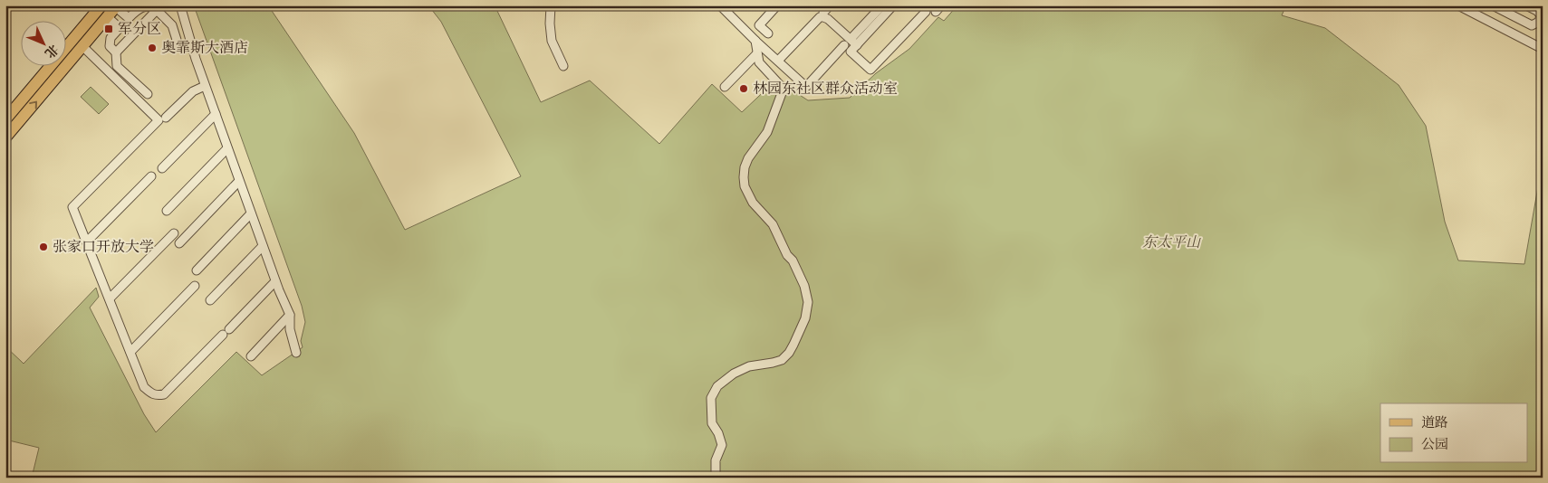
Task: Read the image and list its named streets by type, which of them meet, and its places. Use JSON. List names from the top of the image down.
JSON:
{
  "parks": ["东太平山"],
  "places": {
    "transit": ["军分区"],
    "other": ["奥霏斯大酒店", "林园东社区群众活动室", "张家口开放大学"]
  },
  "legend": ["道路", "公园"],
  "north": "bottom right"
}
